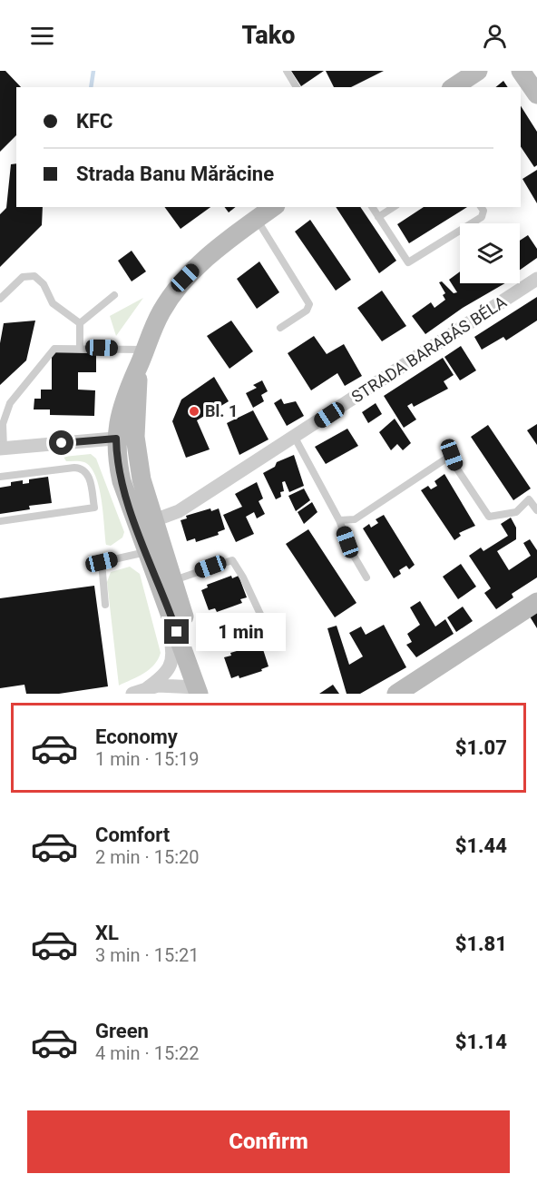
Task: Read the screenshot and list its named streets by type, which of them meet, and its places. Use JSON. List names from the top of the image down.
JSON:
{
  "streets": {
    "street": ["STRADA BARABÁS BÉLA"]
  },
  "places": ["Bl. 1"],
  "page": {
    "header": "Tako",
    "banner": ["KFC", "Strada Banu Mărăcine"],
    "bubble": "1 min",
    "list": [
      {
        "name": "Economy",
        "note": "1 min · 15:19",
        "value": "$1.07"
      },
      {
        "name": "Comfort",
        "note": "2 min · 15:20",
        "value": "$1.44"
      },
      {
        "name": "XL",
        "note": "3 min · 15:21",
        "value": "$1.81"
      },
      {
        "name": "Green",
        "note": "4 min · 15:22",
        "value": "$1.14"
      }
    ],
    "buttons": "Confirm"
  }
}
